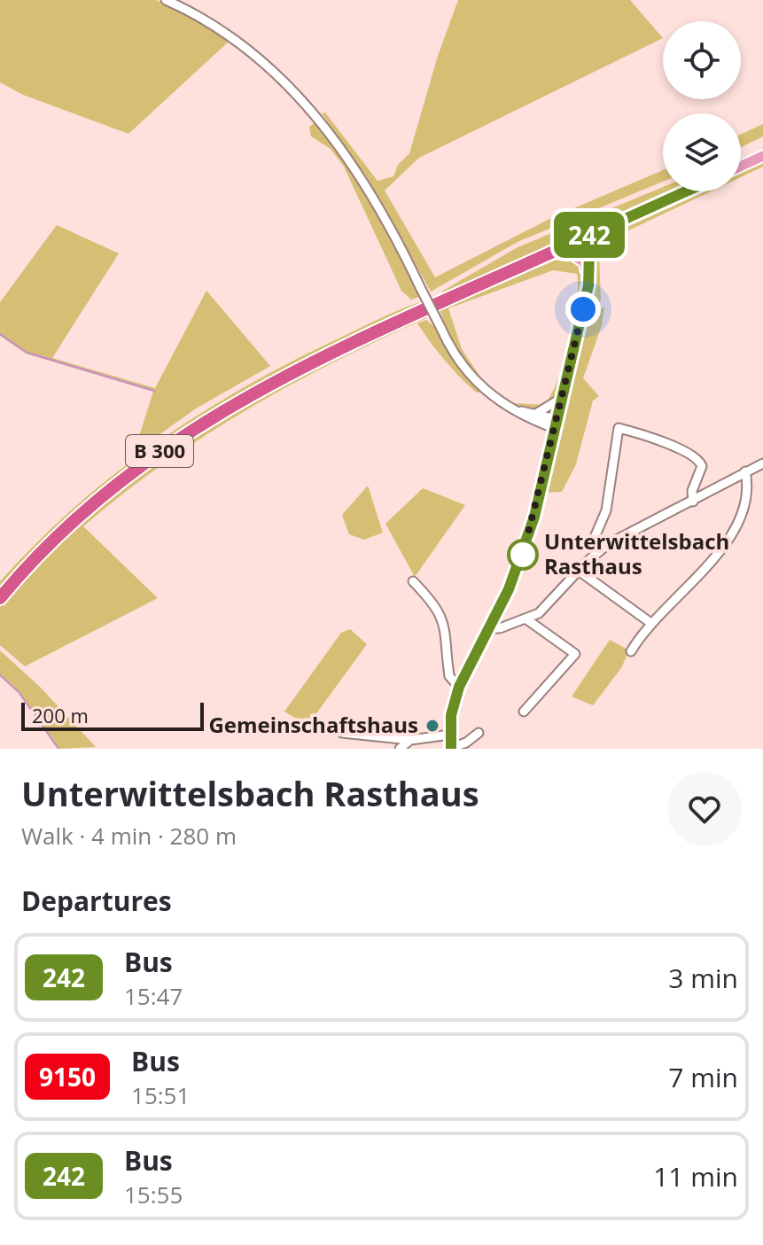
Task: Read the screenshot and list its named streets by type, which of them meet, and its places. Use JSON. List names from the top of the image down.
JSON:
{
  "streets": {
    "highway": ["B 300"]
  },
  "places": ["Unterwittelsbach Rasthaus", "Gemeinschaftshaus"],
  "lines": ["bus line 242"],
  "scale_bar": "200 m",
  "page": {
    "on_map": "242",
    "scale": "200 m",
    "heading": [
      ["Unterwittelsbach Rasthaus", "Walk · 4 min · 280 m"],
      "Departures"
    ],
    "list": [
      {
        "mark": "242",
        "name": "Bus",
        "note": "15:47",
        "value": "3 min"
      },
      {
        "mark": "9150",
        "name": "Bus",
        "note": "15:51",
        "value": "7 min"
      },
      {
        "mark": "242",
        "name": "Bus",
        "note": "15:55",
        "value": "11 min"
      }
    ]
  }
}
